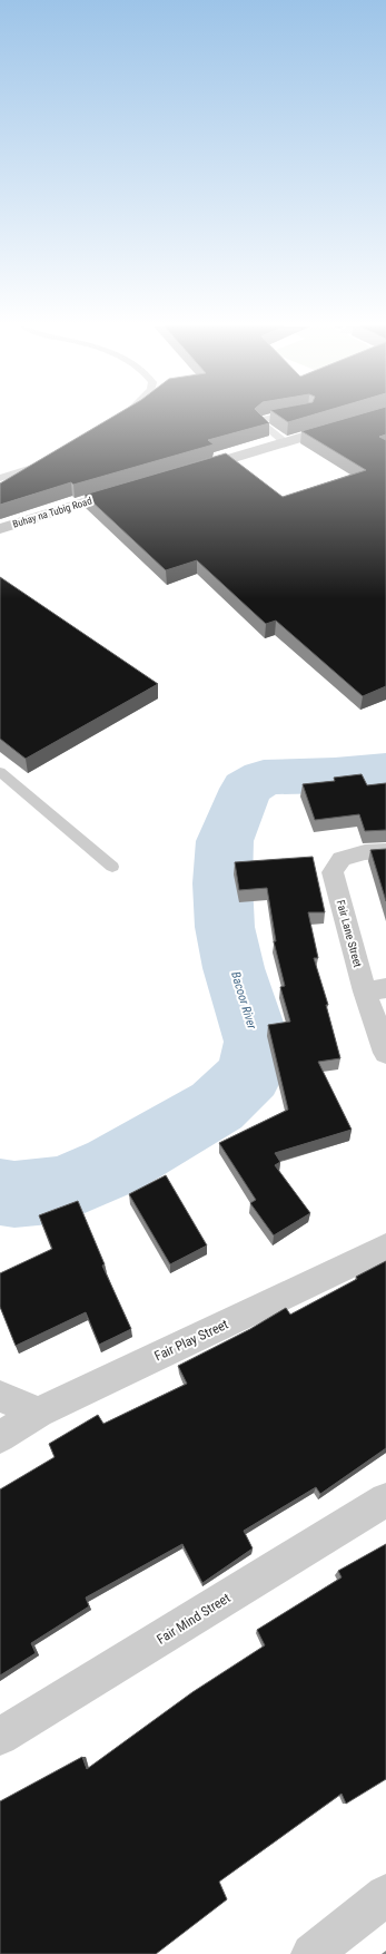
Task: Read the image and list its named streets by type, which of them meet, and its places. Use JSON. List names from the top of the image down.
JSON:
{
  "streets": {
    "main road": ["Buhay na Tubig Road"],
    "street": ["Fair Lane Street", "Fair Play Street", "Fair Mind Street"]
  },
  "water": ["Bacoor River"]
}
